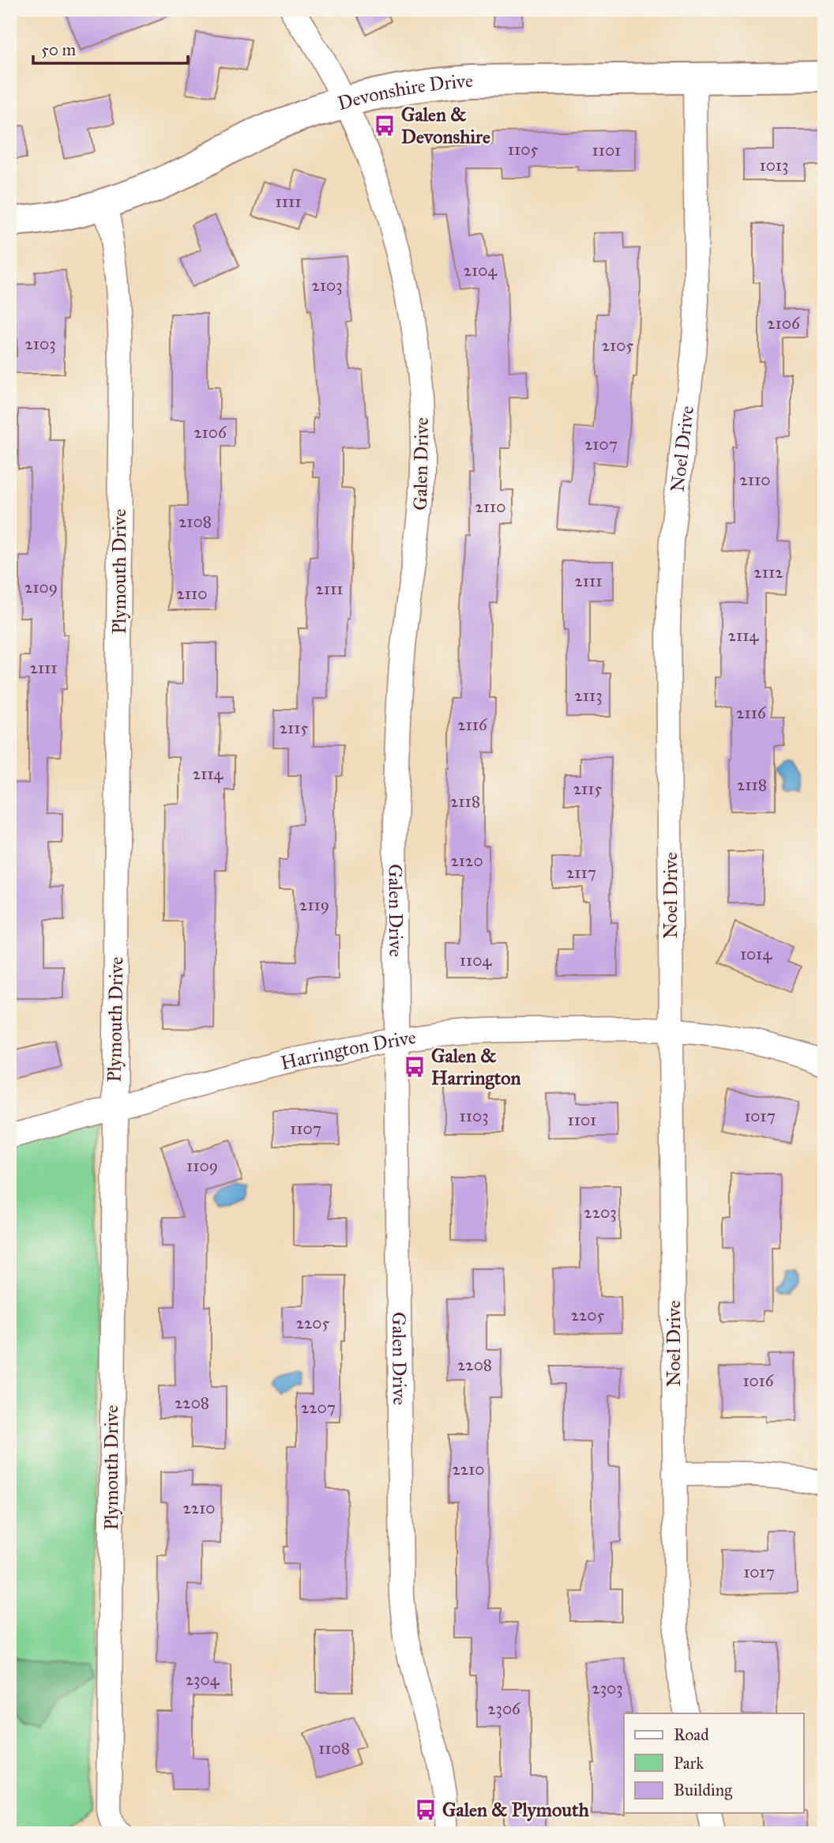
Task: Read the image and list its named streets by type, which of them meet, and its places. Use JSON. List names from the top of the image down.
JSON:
{
  "streets": {
    "street": [
      "Devonshire Drive",
      "Noel Drive",
      "Galen Drive",
      "Plymouth Drive",
      "Harrington Drive"
    ]
  },
  "crossings": [
    ["Devonshire Drive", "Noel Drive"],
    ["Devonshire Drive", "Galen Drive"],
    ["Devonshire Drive", "Plymouth Drive"],
    ["Noel Drive", "Harrington Drive"],
    ["Galen Drive", "Harrington Drive"],
    ["Plymouth Drive", "Harrington Drive"]
  ],
  "places": {
    "bus stop": ["Galen & Devonshire", "Galen & Harrington", "Galen & Plymouth"]
  },
  "house_numbers": [
    "1105",
    "1101",
    "1013",
    "1111",
    "2104",
    "2103",
    "2106",
    "2103",
    "2105",
    "2106",
    "2107",
    "2110",
    "2110",
    "2108",
    "2112",
    "2111",
    "2109",
    "2111",
    "2110",
    "2114",
    "2111",
    "2113",
    "2116",
    "2116",
    "2115",
    "2114",
    "2118",
    "2115",
    "2118",
    "2120",
    "2117",
    "2119",
    "1014",
    "1104",
    "1103",
    "1017",
    "1101",
    "1107",
    "1109",
    "2203",
    "2205",
    "2205",
    "2208",
    "1016",
    "2208",
    "2207",
    "2210",
    "2210",
    "1017",
    "2304",
    "2303",
    "2306",
    "1108"
  ],
  "legend": ["Road", "Park", "Building"],
  "scale_bar": "50 m"
}
